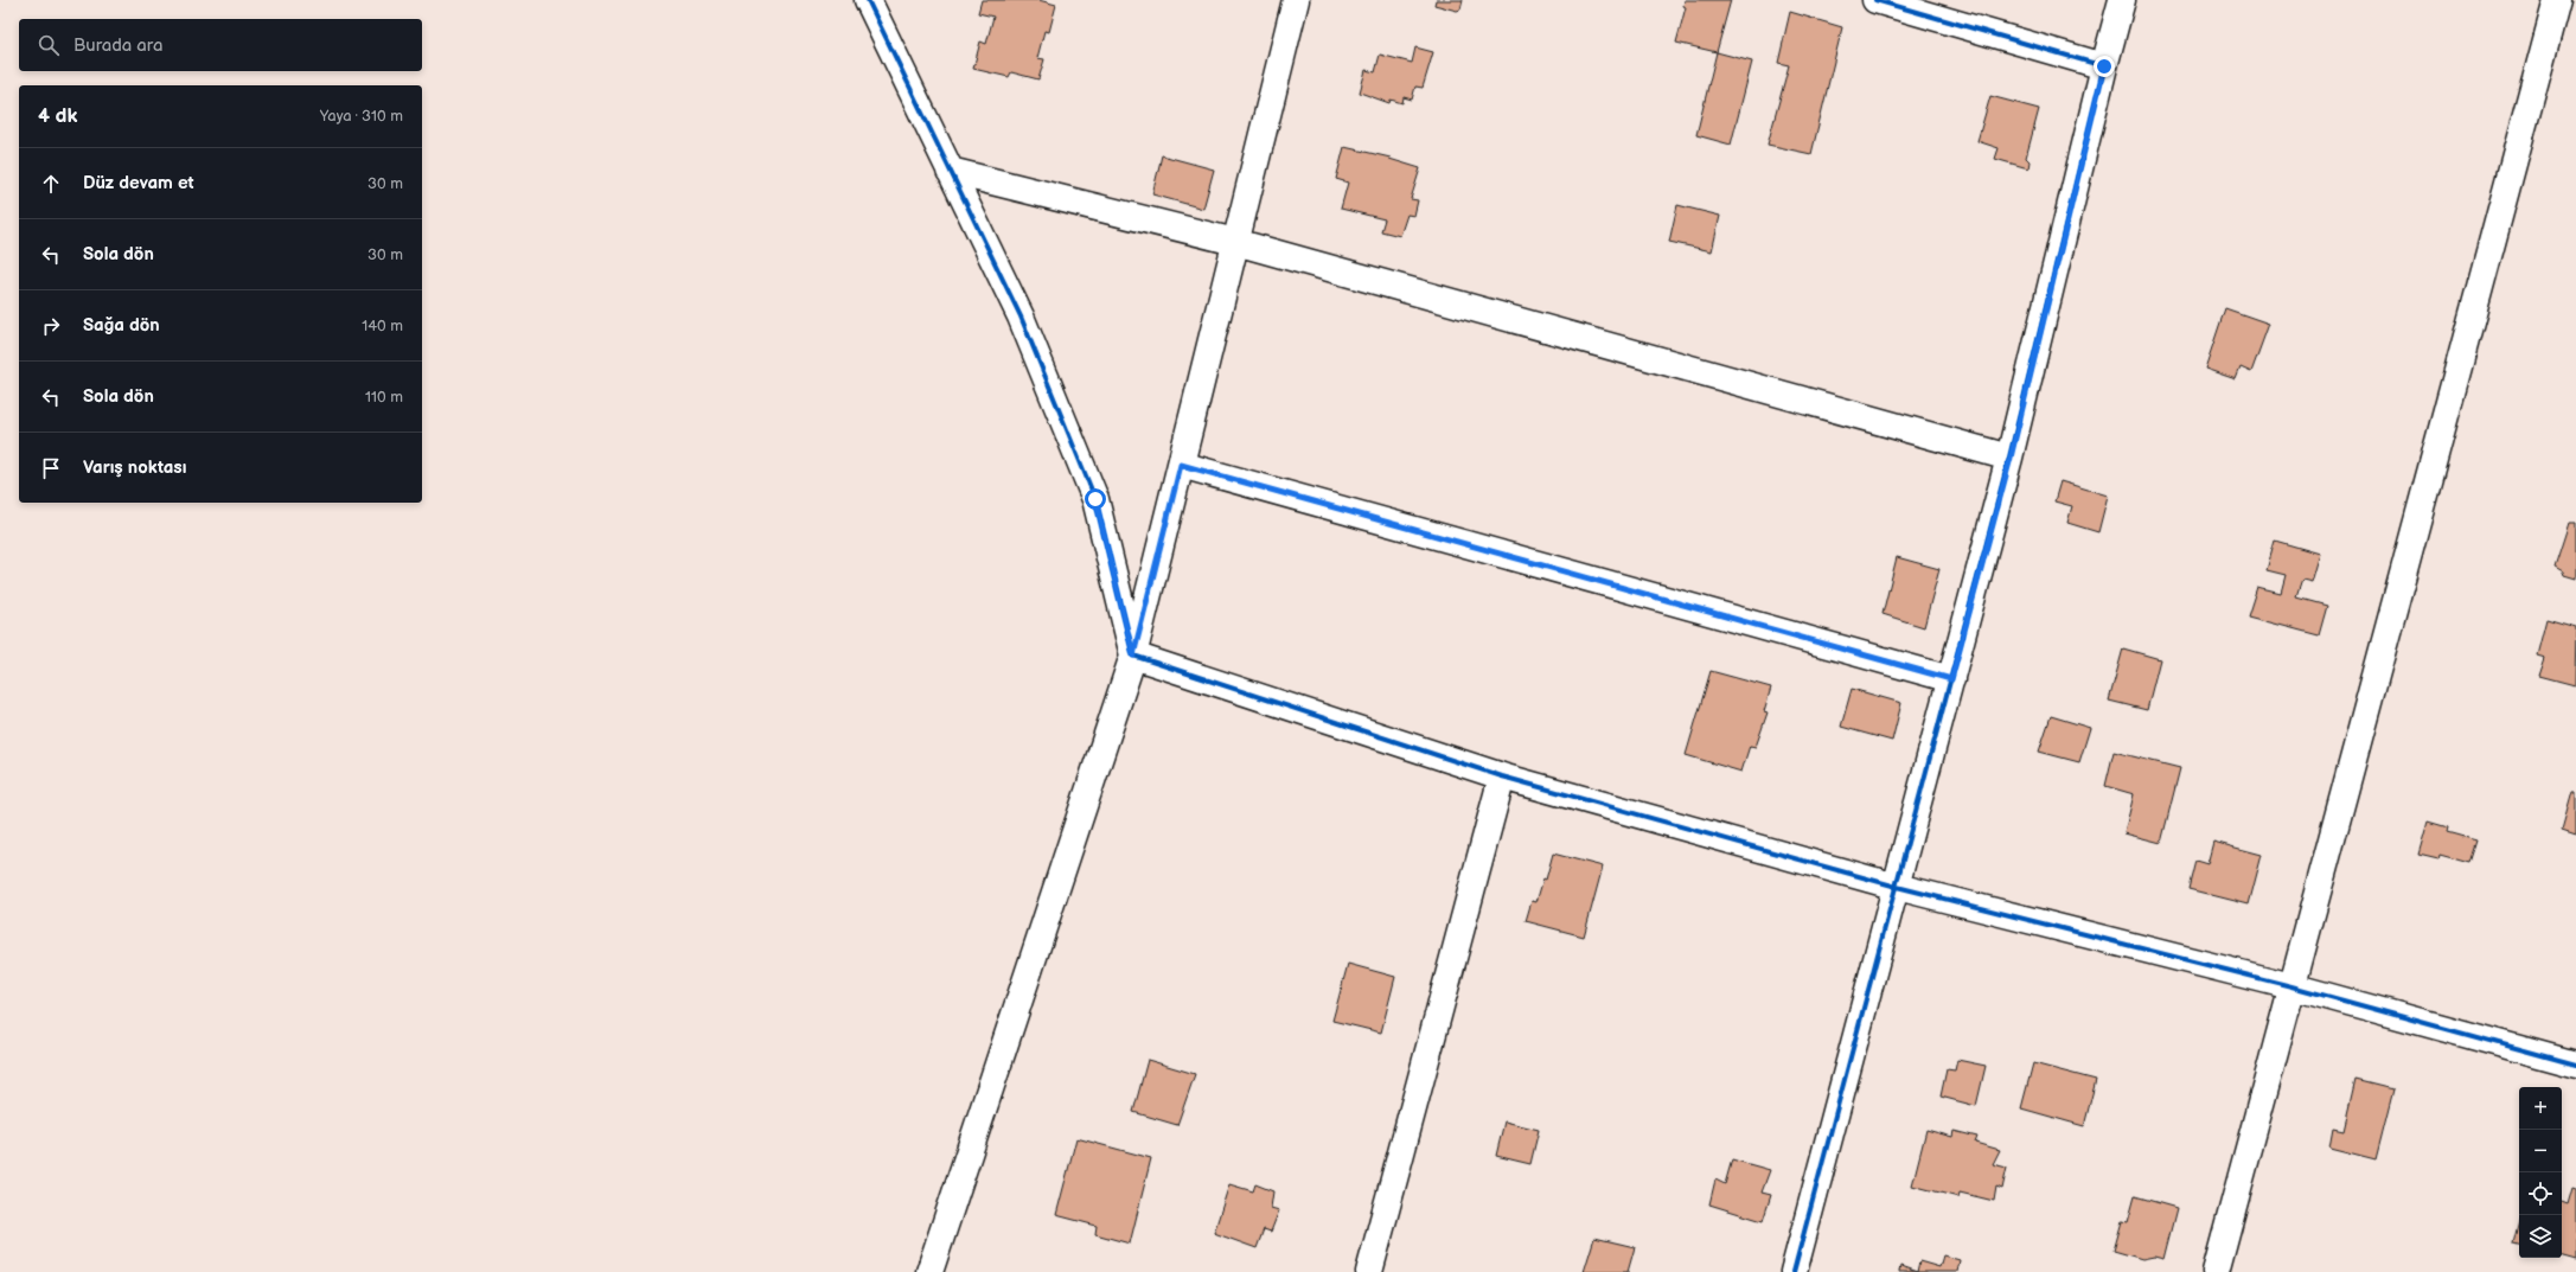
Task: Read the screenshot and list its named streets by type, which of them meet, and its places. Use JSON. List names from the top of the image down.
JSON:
{
  "page": {
    "search": "Burada ara",
    "heading": ["4 dk", "Yaya · 310 m"],
    "list": [
      ["Düz devam et", "30 m"],
      ["Sola dön", "30 m"],
      ["Sağa dön", "140 m"],
      ["Sola dön", "110 m"],
      "Varış noktası"
    ],
    "map_buttons": ["+", "−"]
  }
}
